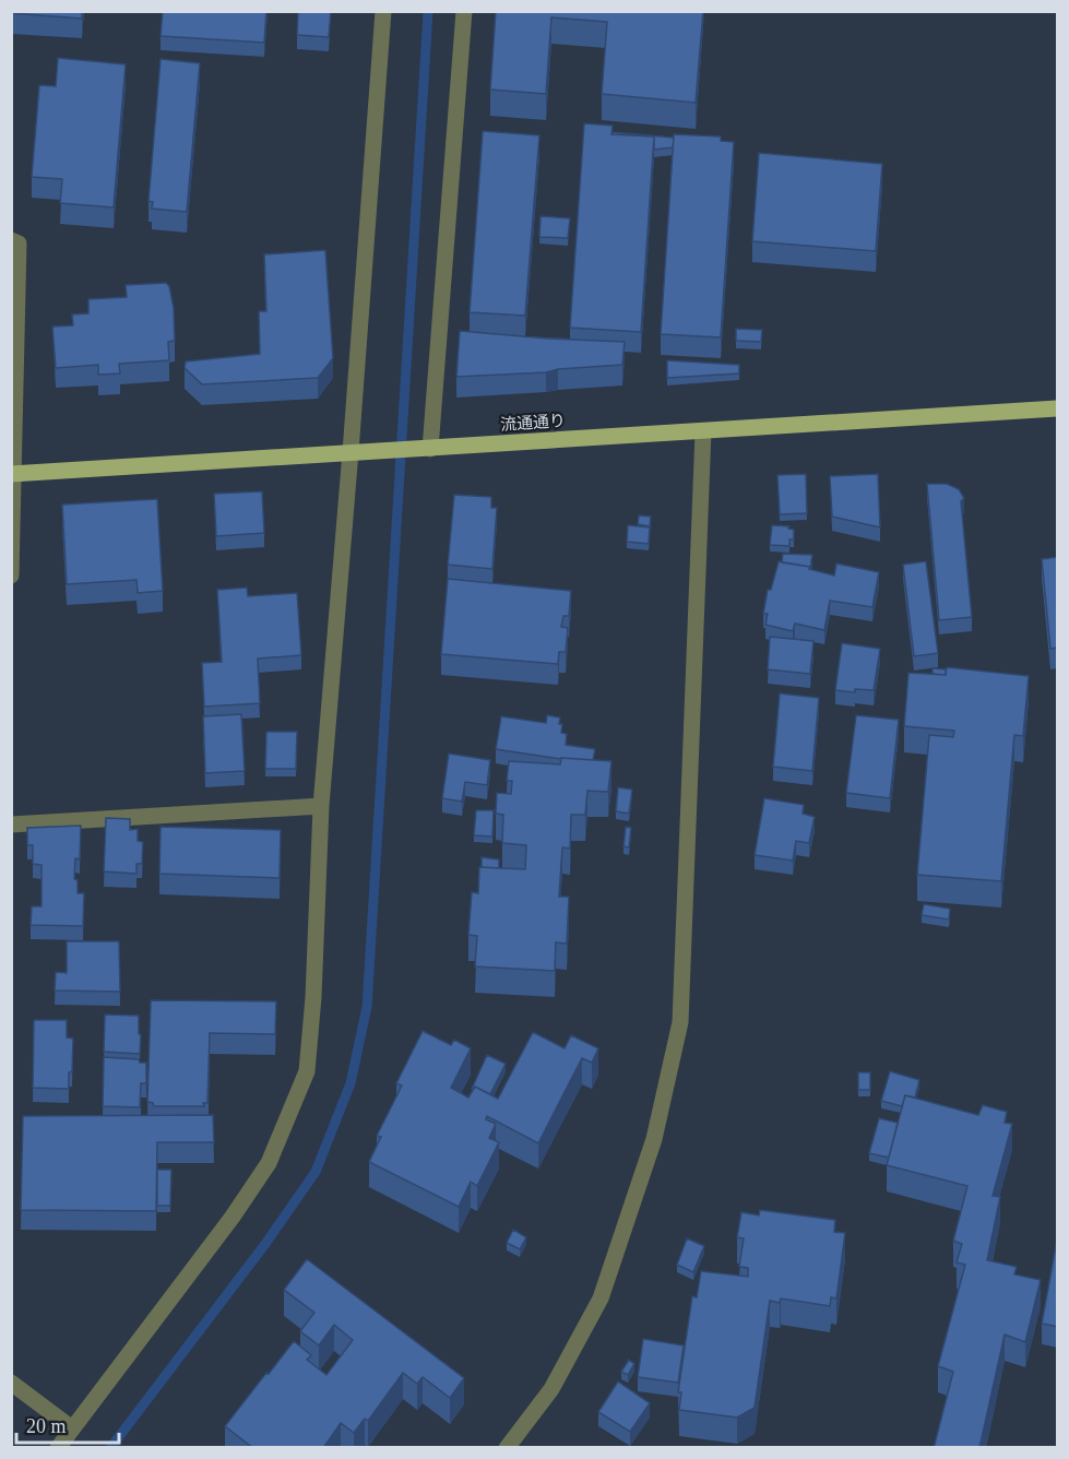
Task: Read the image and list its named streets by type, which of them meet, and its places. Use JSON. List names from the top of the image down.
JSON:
{
  "streets": {
    "main road": ["流通通り"]
  },
  "scale_bar": "20 m"
}
